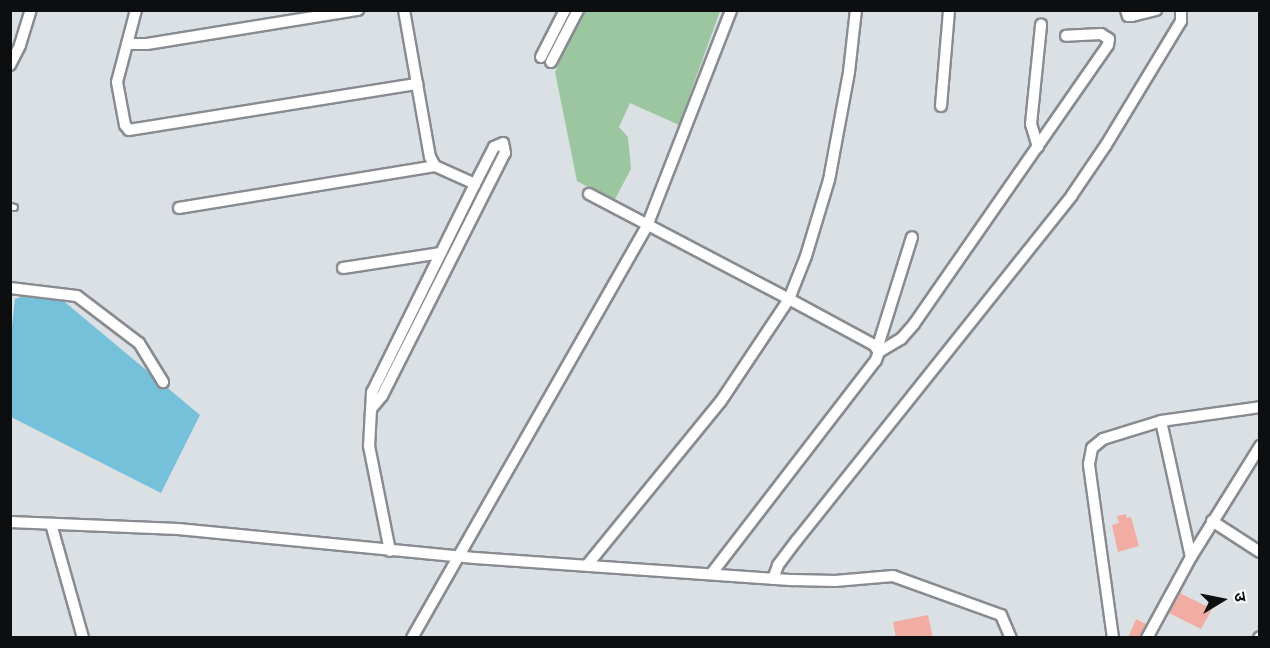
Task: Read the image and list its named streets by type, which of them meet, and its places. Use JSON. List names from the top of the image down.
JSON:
{
  "north": "right"
}
